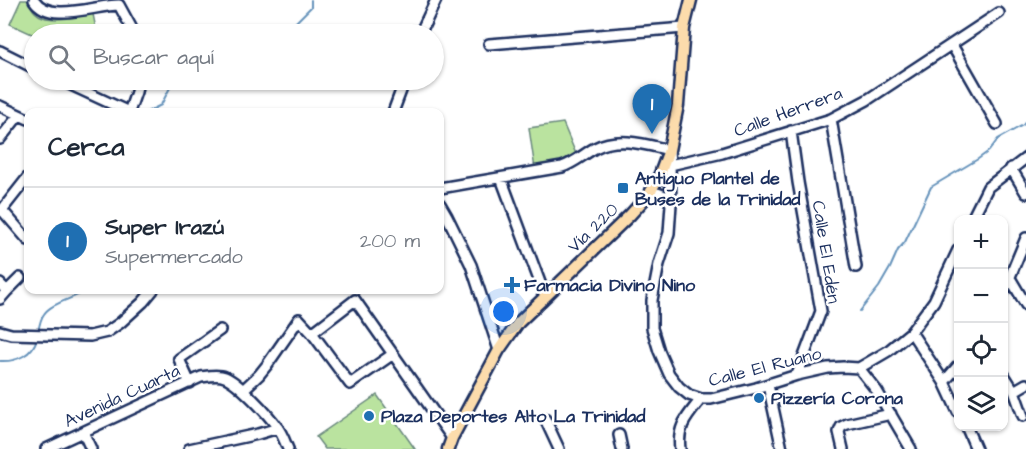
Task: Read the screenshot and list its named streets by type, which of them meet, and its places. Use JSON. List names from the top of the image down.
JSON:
{
  "streets": {
    "main road": ["Vía 220"],
    "street": [
      "Calle Herrera",
      "Calle El Edén",
      "Calle El Ruano",
      "Avenida Cuarta"
    ]
  },
  "crossings": [
    ["Calle Herrera", "Calle El Edén"],
    ["Calle Herrera", "Calle El Ruano"],
    ["Vía 220", "Calle El Ruano"],
    ["Calle El Edén", "Calle El Ruano"]
  ],
  "places": {
    "transit": ["Antiguo Plantel de Buses de la Trinidad"],
    "health": ["Farmacia Divino Nino"],
    "other": ["Pizzería Corona", "Plaza Deportes Alto La Trinidad"]
  },
  "page": {
    "search": "Buscar aquí",
    "pins": "1",
    "heading": "Cerca",
    "list": [
      {
        "mark": "1",
        "name": "Super Irazú",
        "note": "Supermercado",
        "value": "200 m"
      }
    ],
    "map_buttons": ["+", "−"]
  }
}
